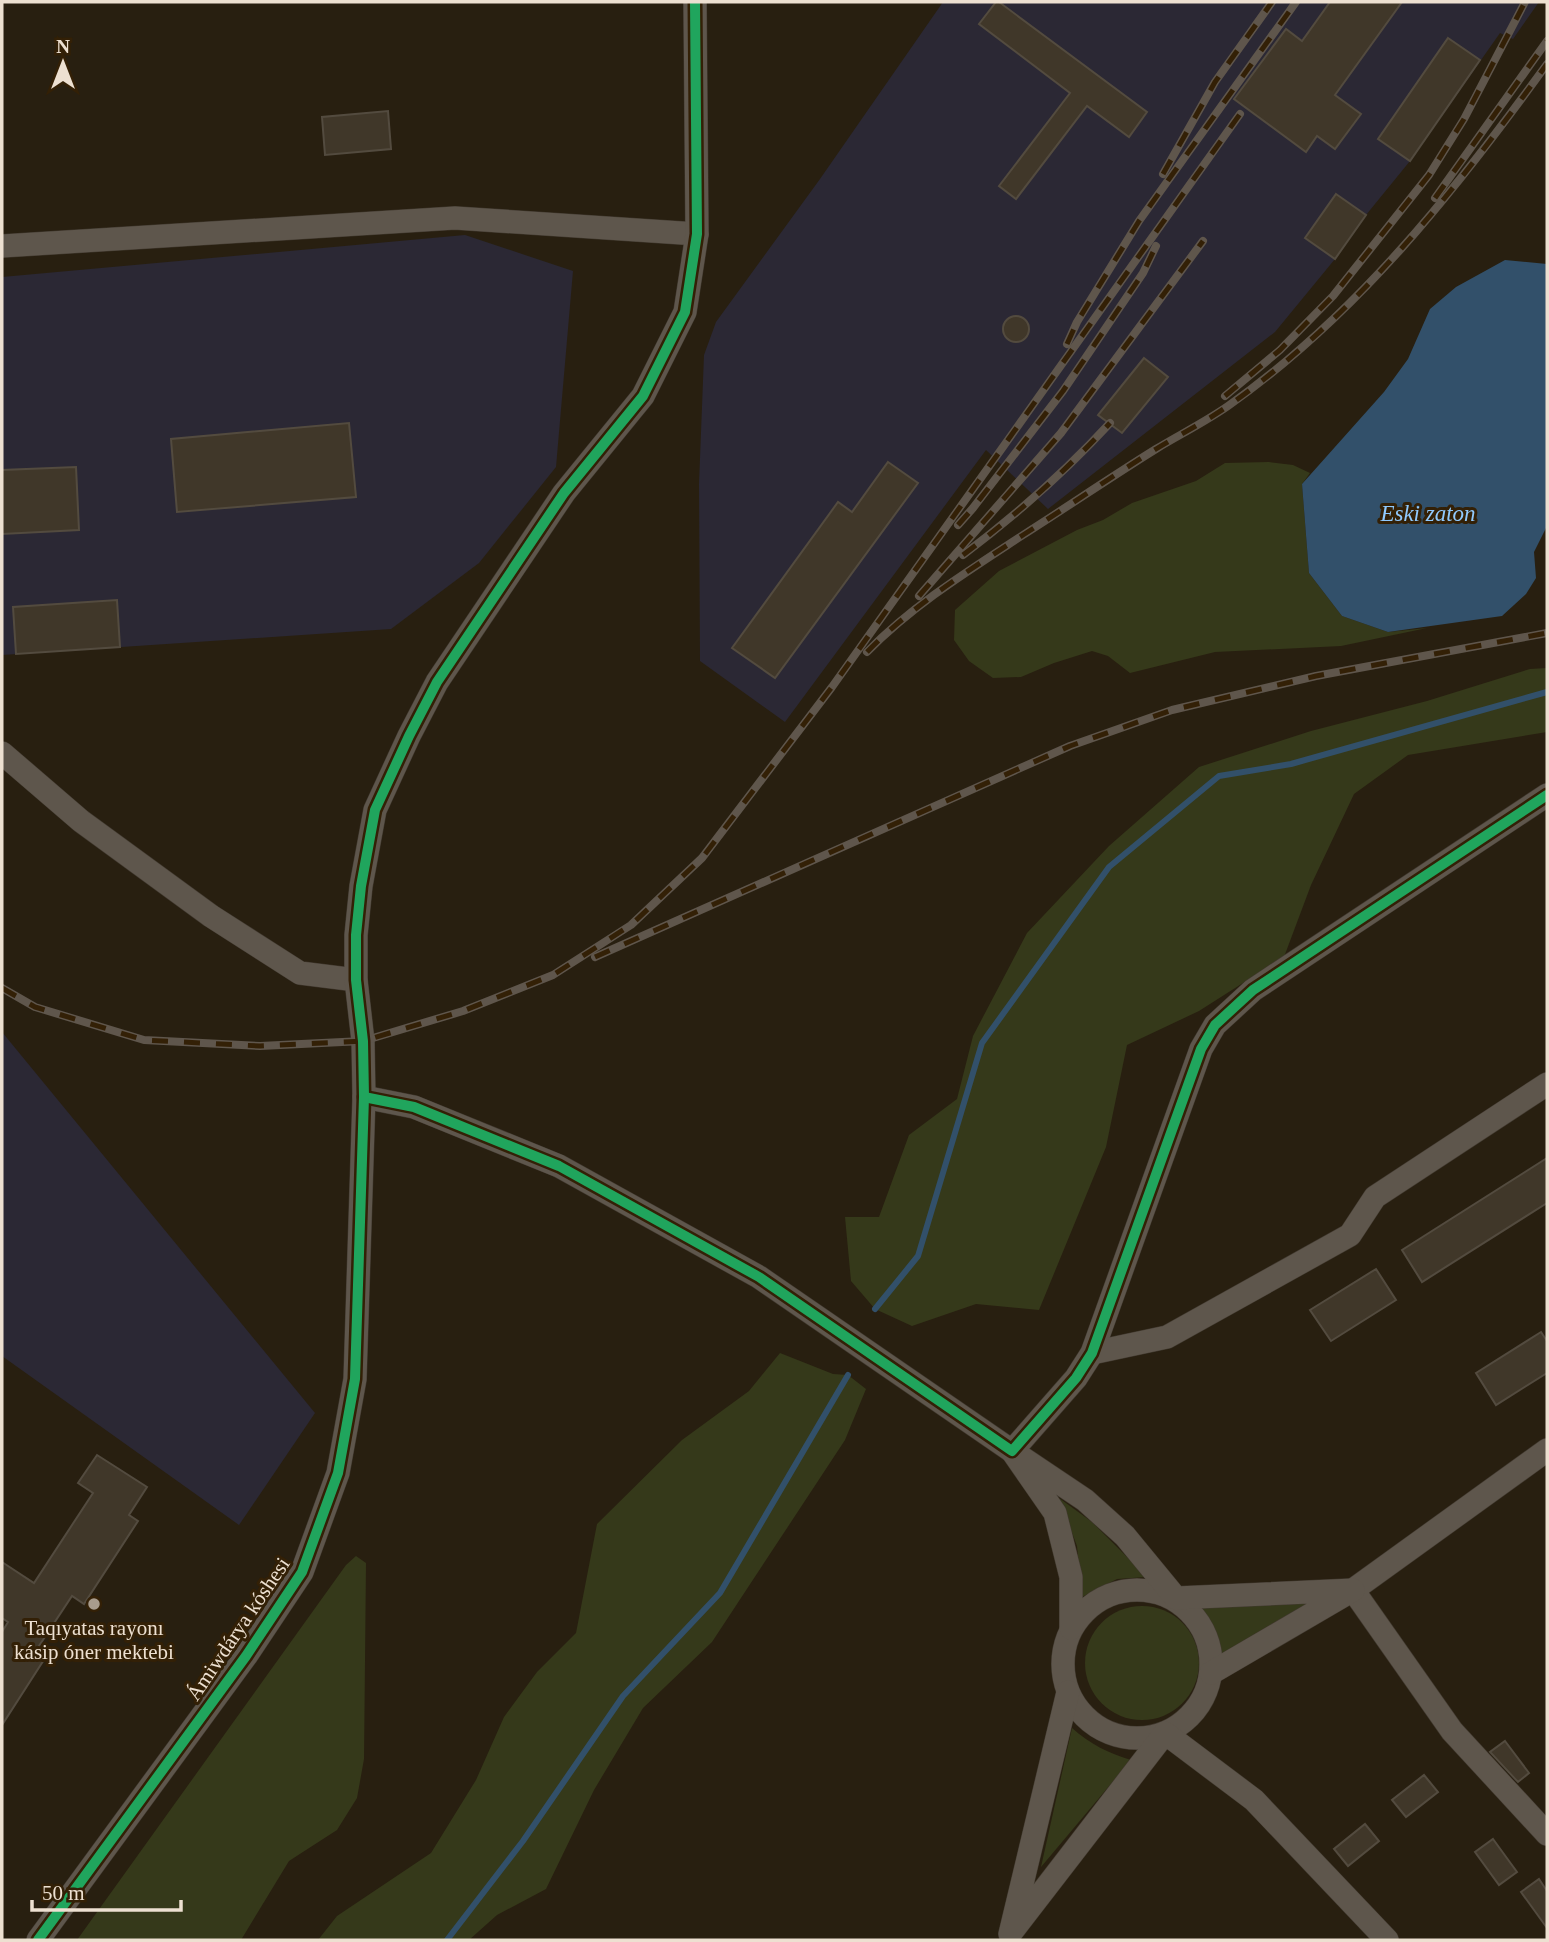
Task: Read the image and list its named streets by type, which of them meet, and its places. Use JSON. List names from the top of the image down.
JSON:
{
  "streets": {
    "street": ["Ámiwdárya kóshesi"]
  },
  "water": ["Eski zaton"],
  "places": ["Taqıyatas rayonı kásip óner mektebi"],
  "scale_bar": "50 m",
  "north": "top"
}
